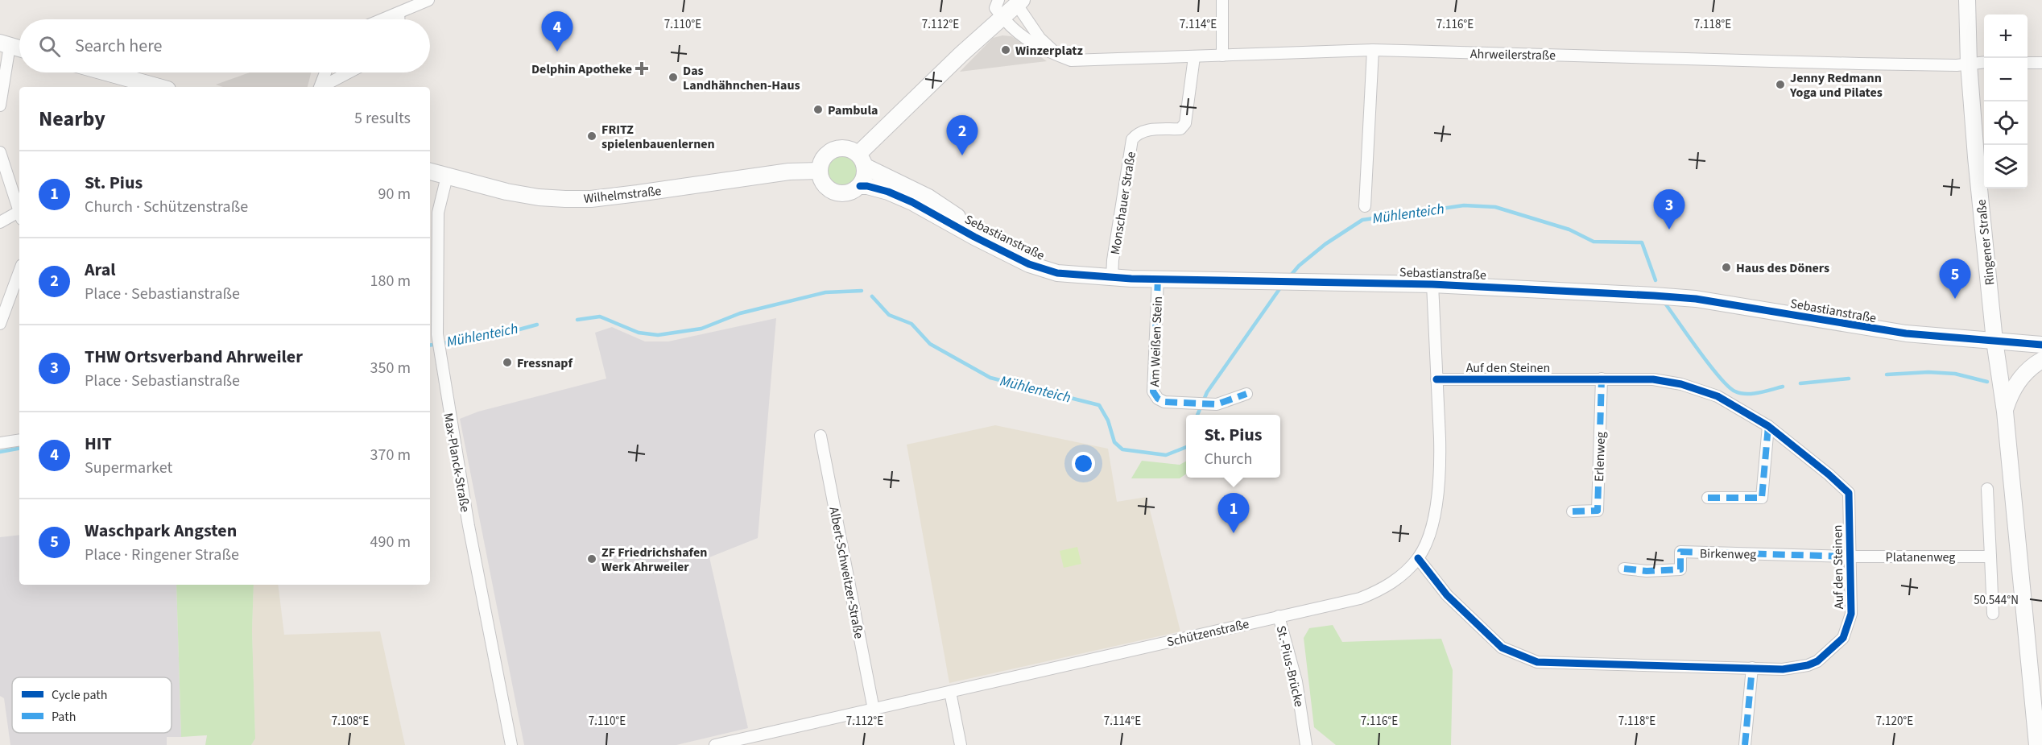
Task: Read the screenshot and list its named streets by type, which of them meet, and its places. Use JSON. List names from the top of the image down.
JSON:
{
  "streets": {
    "main road": ["Wilhelmstraße", "Sebastianstraße", "Ringener Straße"],
    "street": [
      "Ahrweilerstraße",
      "Monschauer Straße",
      "Am Weißen Stein",
      "Auf den Steinen",
      "Erlenweg",
      "Max-Planck-Straße",
      "Birkenweg",
      "Platanenweg",
      "Albert-Schweitzer-Straße",
      "Schützenstraße",
      "St.-Pius-Brücke"
    ]
  },
  "crossings": [
    ["Ahrweilerstraße", "Monschauer Straße"],
    ["Ahrweilerstraße", "Ringener Straße"],
    ["Wilhelmstraße", "Sebastianstraße"],
    ["Wilhelmstraße", "Max-Planck-Straße"],
    ["Monschauer Straße", "Sebastianstraße"],
    ["Sebastianstraße", "Ringener Straße"],
    ["Sebastianstraße", "Am Weißen Stein"],
    ["Sebastianstraße", "Schützenstraße"],
    ["Auf den Steinen", "Erlenweg"],
    ["Auf den Steinen", "Birkenweg"],
    ["Auf den Steinen", "Platanenweg"],
    ["Auf den Steinen", "Schützenstraße"],
    ["Birkenweg", "Platanenweg"],
    ["Albert-Schweitzer-Straße", "Schützenstraße"],
    ["Schützenstraße", "St.-Pius-Brücke"]
  ],
  "water": ["Mühlenteich"],
  "places": {
    "other": [
      "Winzerplatz",
      "Das Landhähnchen-Haus",
      "Jenny Redmann Yoga und Pilates",
      "Pambula",
      "FRITZ spielenbauenlernen",
      "Haus des Döners",
      "Fressnapf",
      "ZF Friedrichshafen Werk Ahrweiler"
    ],
    "health": ["Delphin Apotheke"]
  },
  "legend": ["Cycle path", "Path"],
  "page": {
    "pins": [
      "4",
      "2",
      "3",
      "5",
      "1"
    ],
    "map_buttons": ["+", "−"],
    "search": "Search here",
    "heading": ["Nearby", "5 results"],
    "list": [
      {
        "mark": "1",
        "name": "St. Pius",
        "note": "Church · Schützenstraße",
        "value": "90 m"
      },
      {
        "mark": "2",
        "name": "Aral",
        "note": "Place · Sebastianstraße",
        "value": "180 m"
      },
      {
        "mark": "3",
        "name": "THW Ortsverband Ahrweiler",
        "note": "Place · Sebastianstraße",
        "value": "350 m"
      },
      {
        "mark": "4",
        "name": "HIT",
        "note": "Supermarket",
        "value": "370 m"
      },
      {
        "mark": "5",
        "name": "Waschpark Angsten",
        "note": "Place · Ringener Straße",
        "value": "490 m"
      }
    ],
    "popup": ["St. Pius", "Church"]
  },
  "coordinates": [
    "7.110°E",
    "7.112°E",
    "7.114°E",
    "7.116°E",
    "7.118°E",
    "50.544°N",
    "7.108°E",
    "7.120°E"
  ]
}
